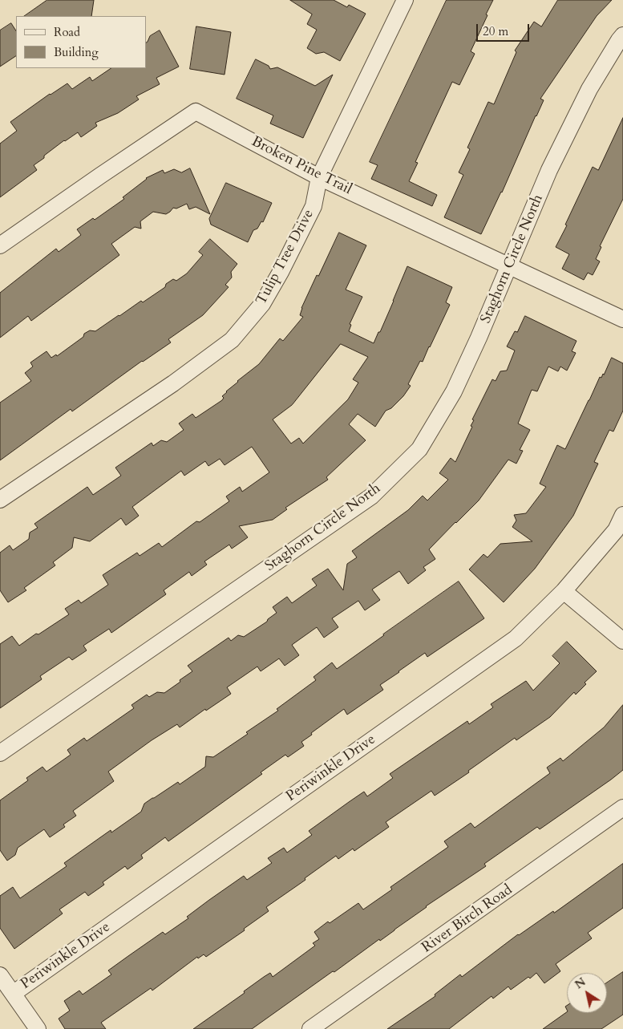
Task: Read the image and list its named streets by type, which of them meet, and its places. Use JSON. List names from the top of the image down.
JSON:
{
  "streets": {
    "street": [
      "Broken Pine Trail",
      "Tulip Tree Drive",
      "Staghorn Circle North",
      "Periwinkle Drive",
      "River Birch Road"
    ]
  },
  "crossings": [
    ["Broken Pine Trail", "Tulip Tree Drive"],
    ["Broken Pine Trail", "Staghorn Circle North"]
  ],
  "legend": ["Road", "Building"],
  "scale_bar": "20 m",
  "north": "top left"
}
